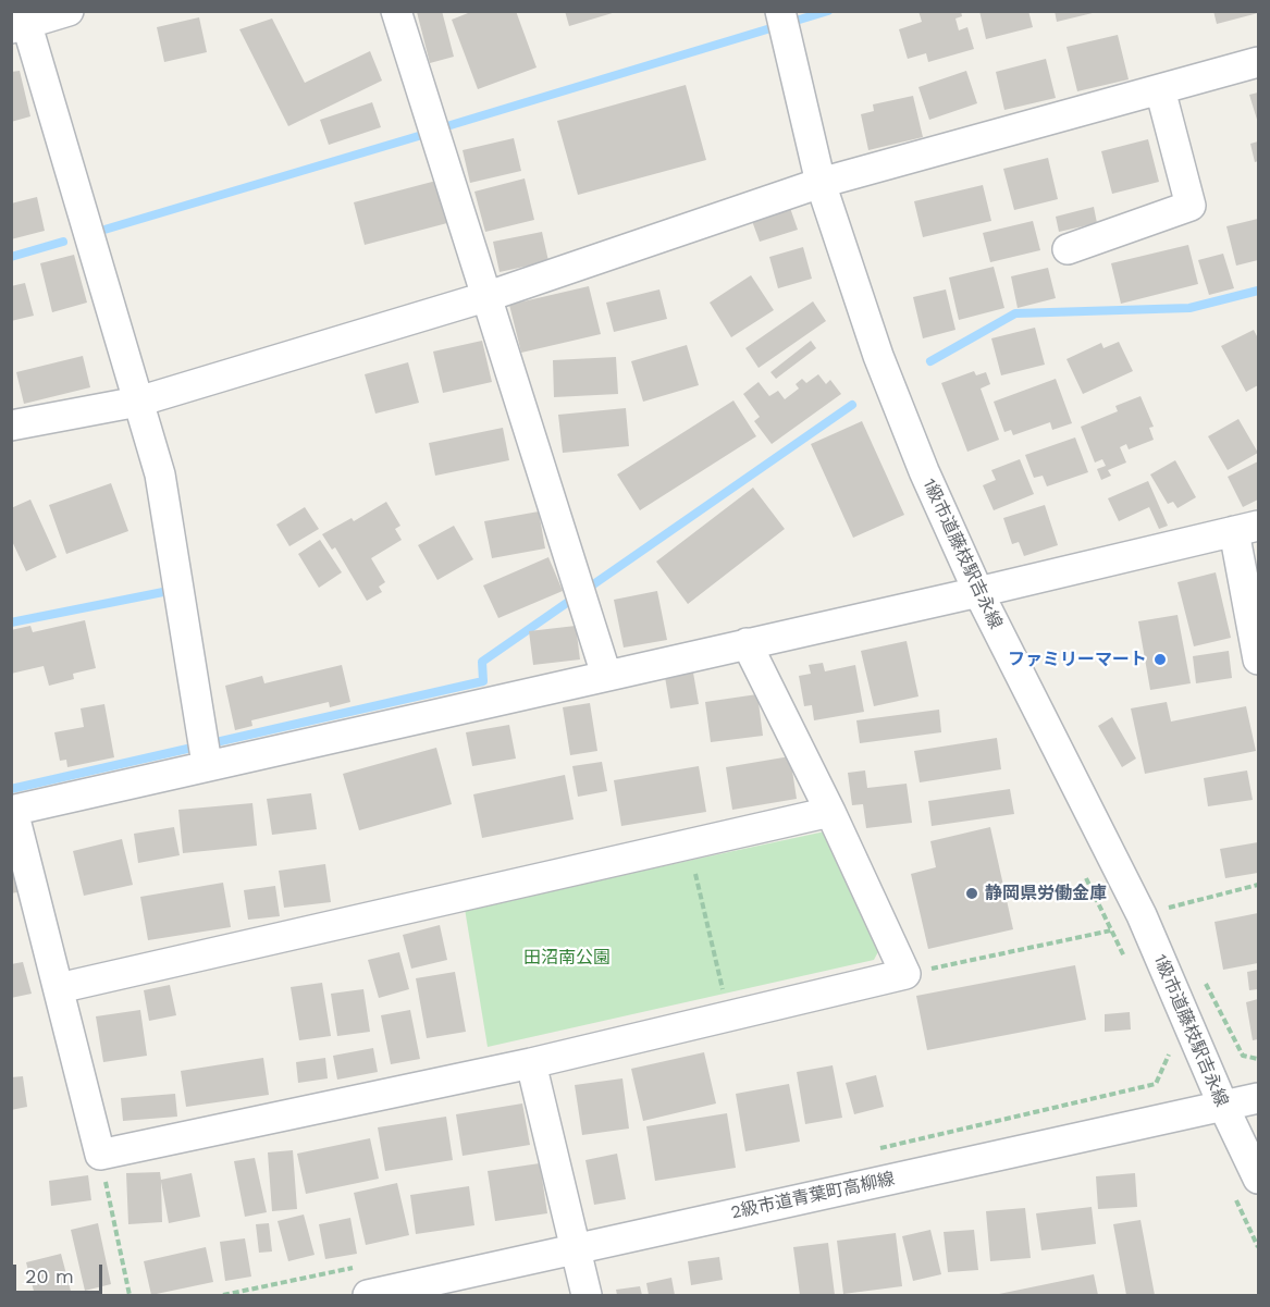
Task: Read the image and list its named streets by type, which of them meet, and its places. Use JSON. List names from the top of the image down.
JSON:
{
  "streets": {
    "street": ["1級市道藤枝駅吉永線", "2級市道青葉町高柳線"]
  },
  "crossings": [
    ["1級市道藤枝駅吉永線", "2級市道青葉町高柳線"]
  ],
  "parks": ["田沼南公園"],
  "places": ["ファミリーマート", "静岡県労働金庫"],
  "scale_bar": "20 m"
}
